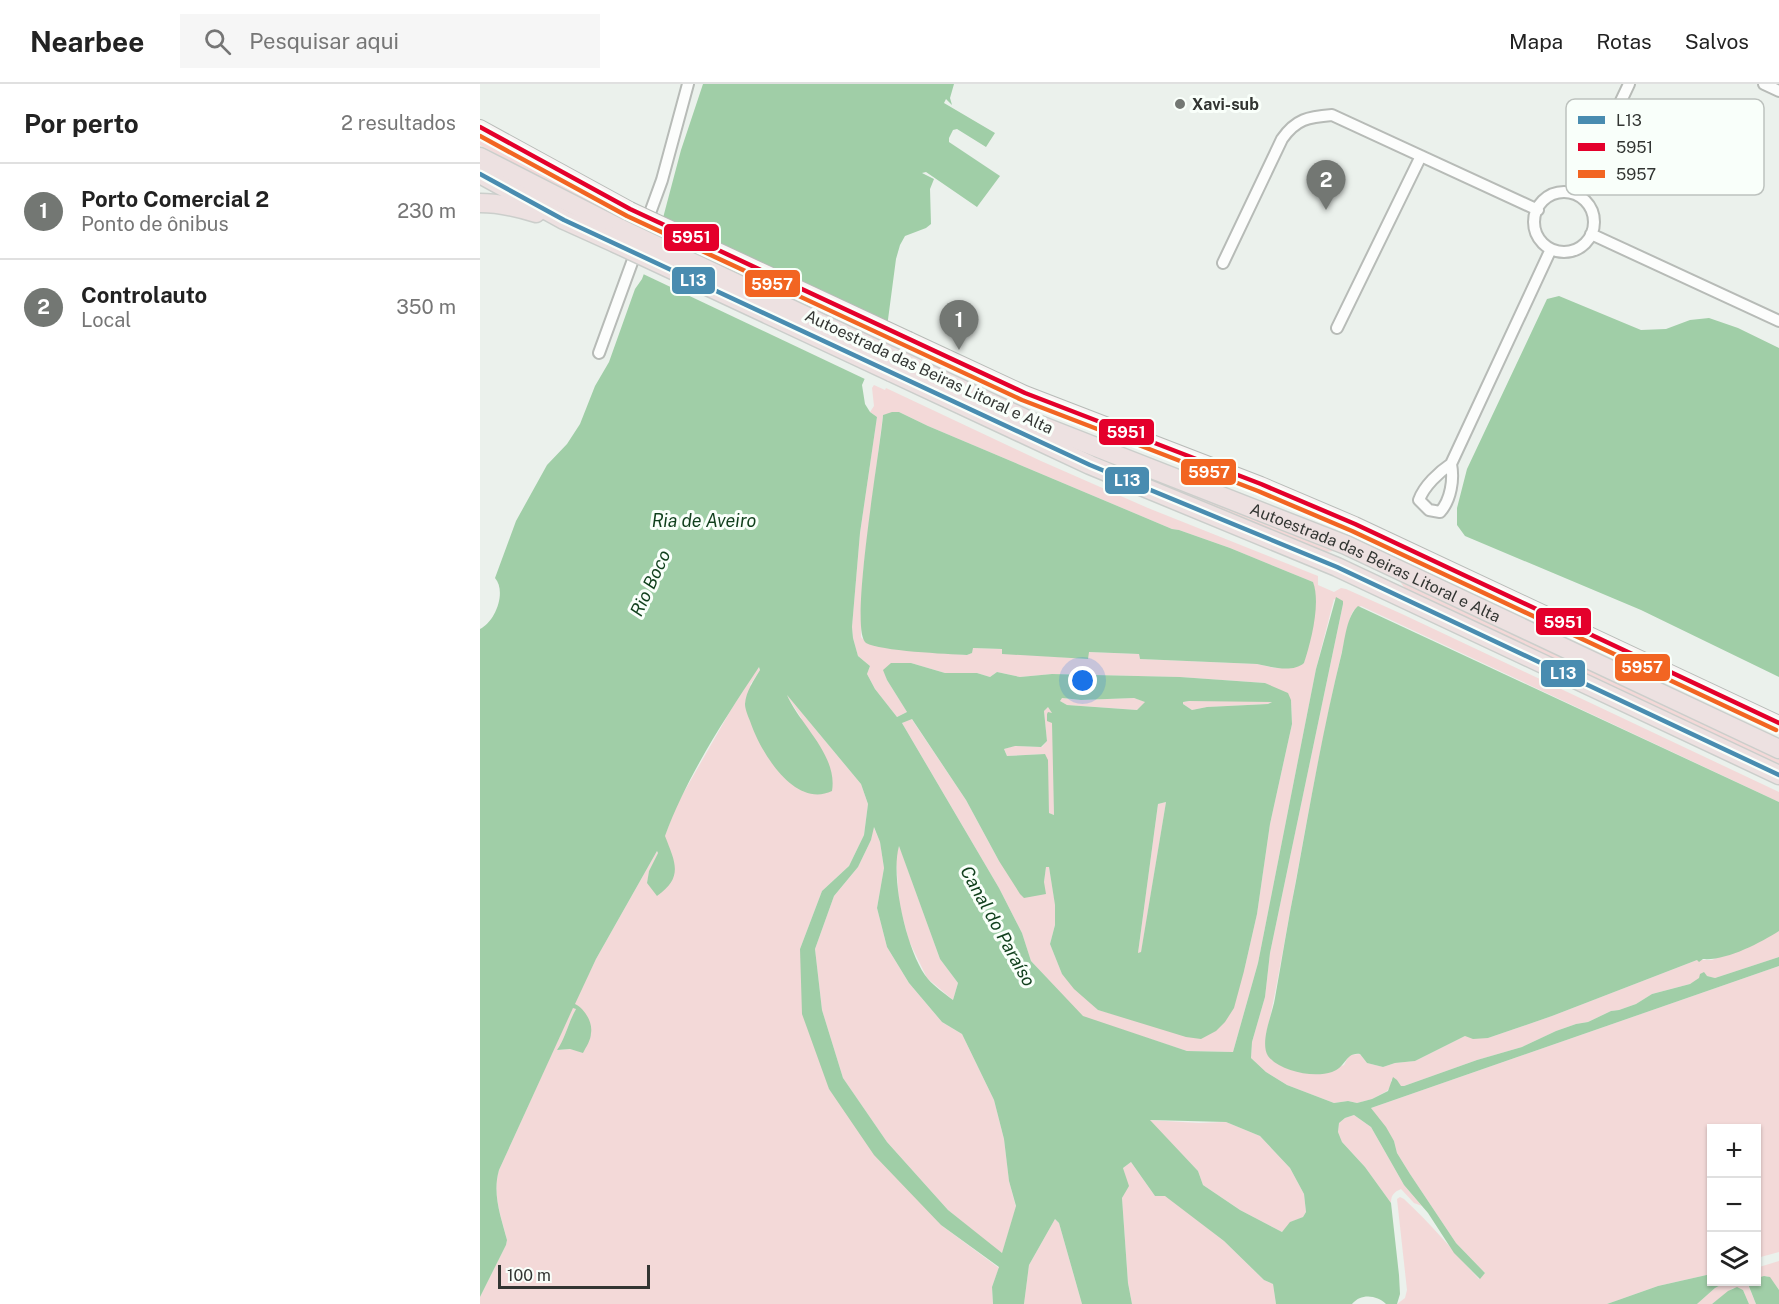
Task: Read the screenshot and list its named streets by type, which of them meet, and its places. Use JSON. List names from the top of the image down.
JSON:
{
  "streets": {
    "highway": ["Autoestrada das Beiras Litoral e Alta"]
  },
  "water": ["Ria de Aveiro", "Rio Boco", "Canal do Paraíso"],
  "places": ["Xavi-sub"],
  "lines": ["transit line 5951", "transit line 5957", "transit line L13"],
  "legend": ["L13", "5951", "5957"],
  "scale_bar": "100 m",
  "page": {
    "header": "Nearbee",
    "search": "Pesquisar aqui",
    "nav": ["Mapa", "Rotas", "Salvos"],
    "heading": ["Por perto", "2 resultados"],
    "pins": ["2", "1"],
    "list": [
      {
        "mark": "1",
        "name": "Porto Comercial 2",
        "note": "Ponto de ônibus",
        "value": "230 m"
      },
      {
        "mark": "2",
        "name": "Controlauto",
        "note": "Local",
        "value": "350 m"
      }
    ],
    "map_buttons": ["+", "−"],
    "scale": "100 m"
  }
}
